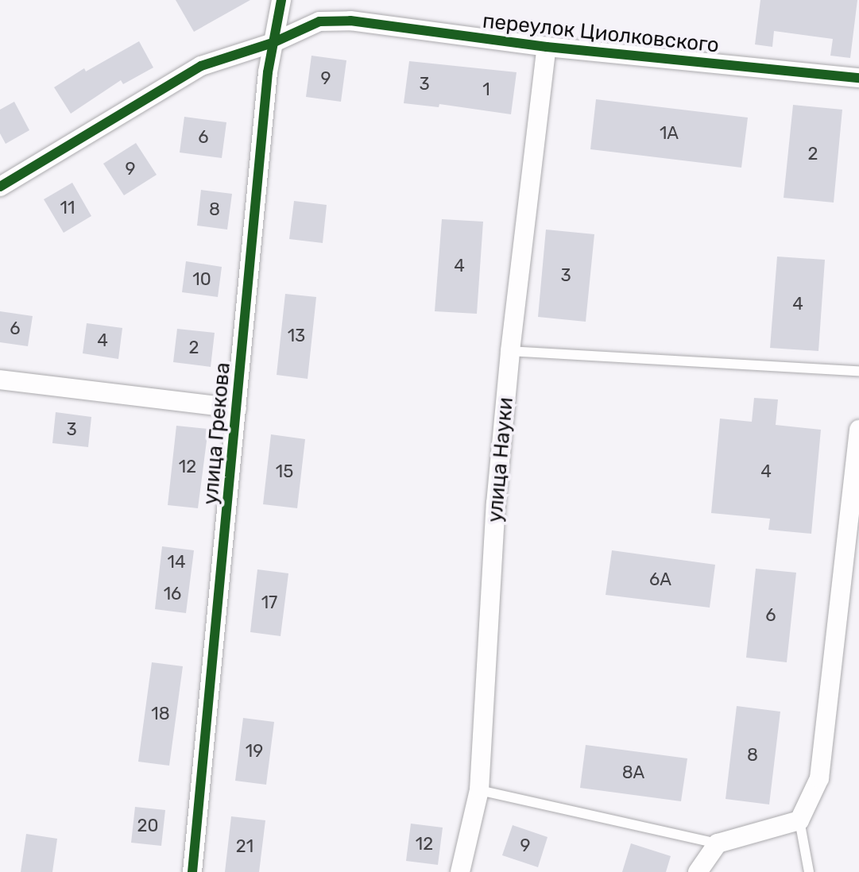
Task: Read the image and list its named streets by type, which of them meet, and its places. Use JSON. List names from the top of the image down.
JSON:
{
  "streets": {
    "street": ["переулок Циолковского", "улица Грекова", "улица Науки"]
  },
  "crossings": [
    ["переулок Циолковского", "улица Грекова"],
    ["переулок Циолковского", "улица Науки"]
  ],
  "house_numbers": [
    "9",
    "3",
    "1",
    "1А",
    "6",
    "2",
    "9",
    "11",
    "8",
    "4",
    "3",
    "10",
    "4",
    "6",
    "13",
    "4",
    "2",
    "3",
    "12",
    "15",
    "4",
    "14",
    "6А",
    "16",
    "17",
    "6",
    "18",
    "19",
    "8",
    "8А",
    "20",
    "12",
    "9",
    "21"
  ]
}
